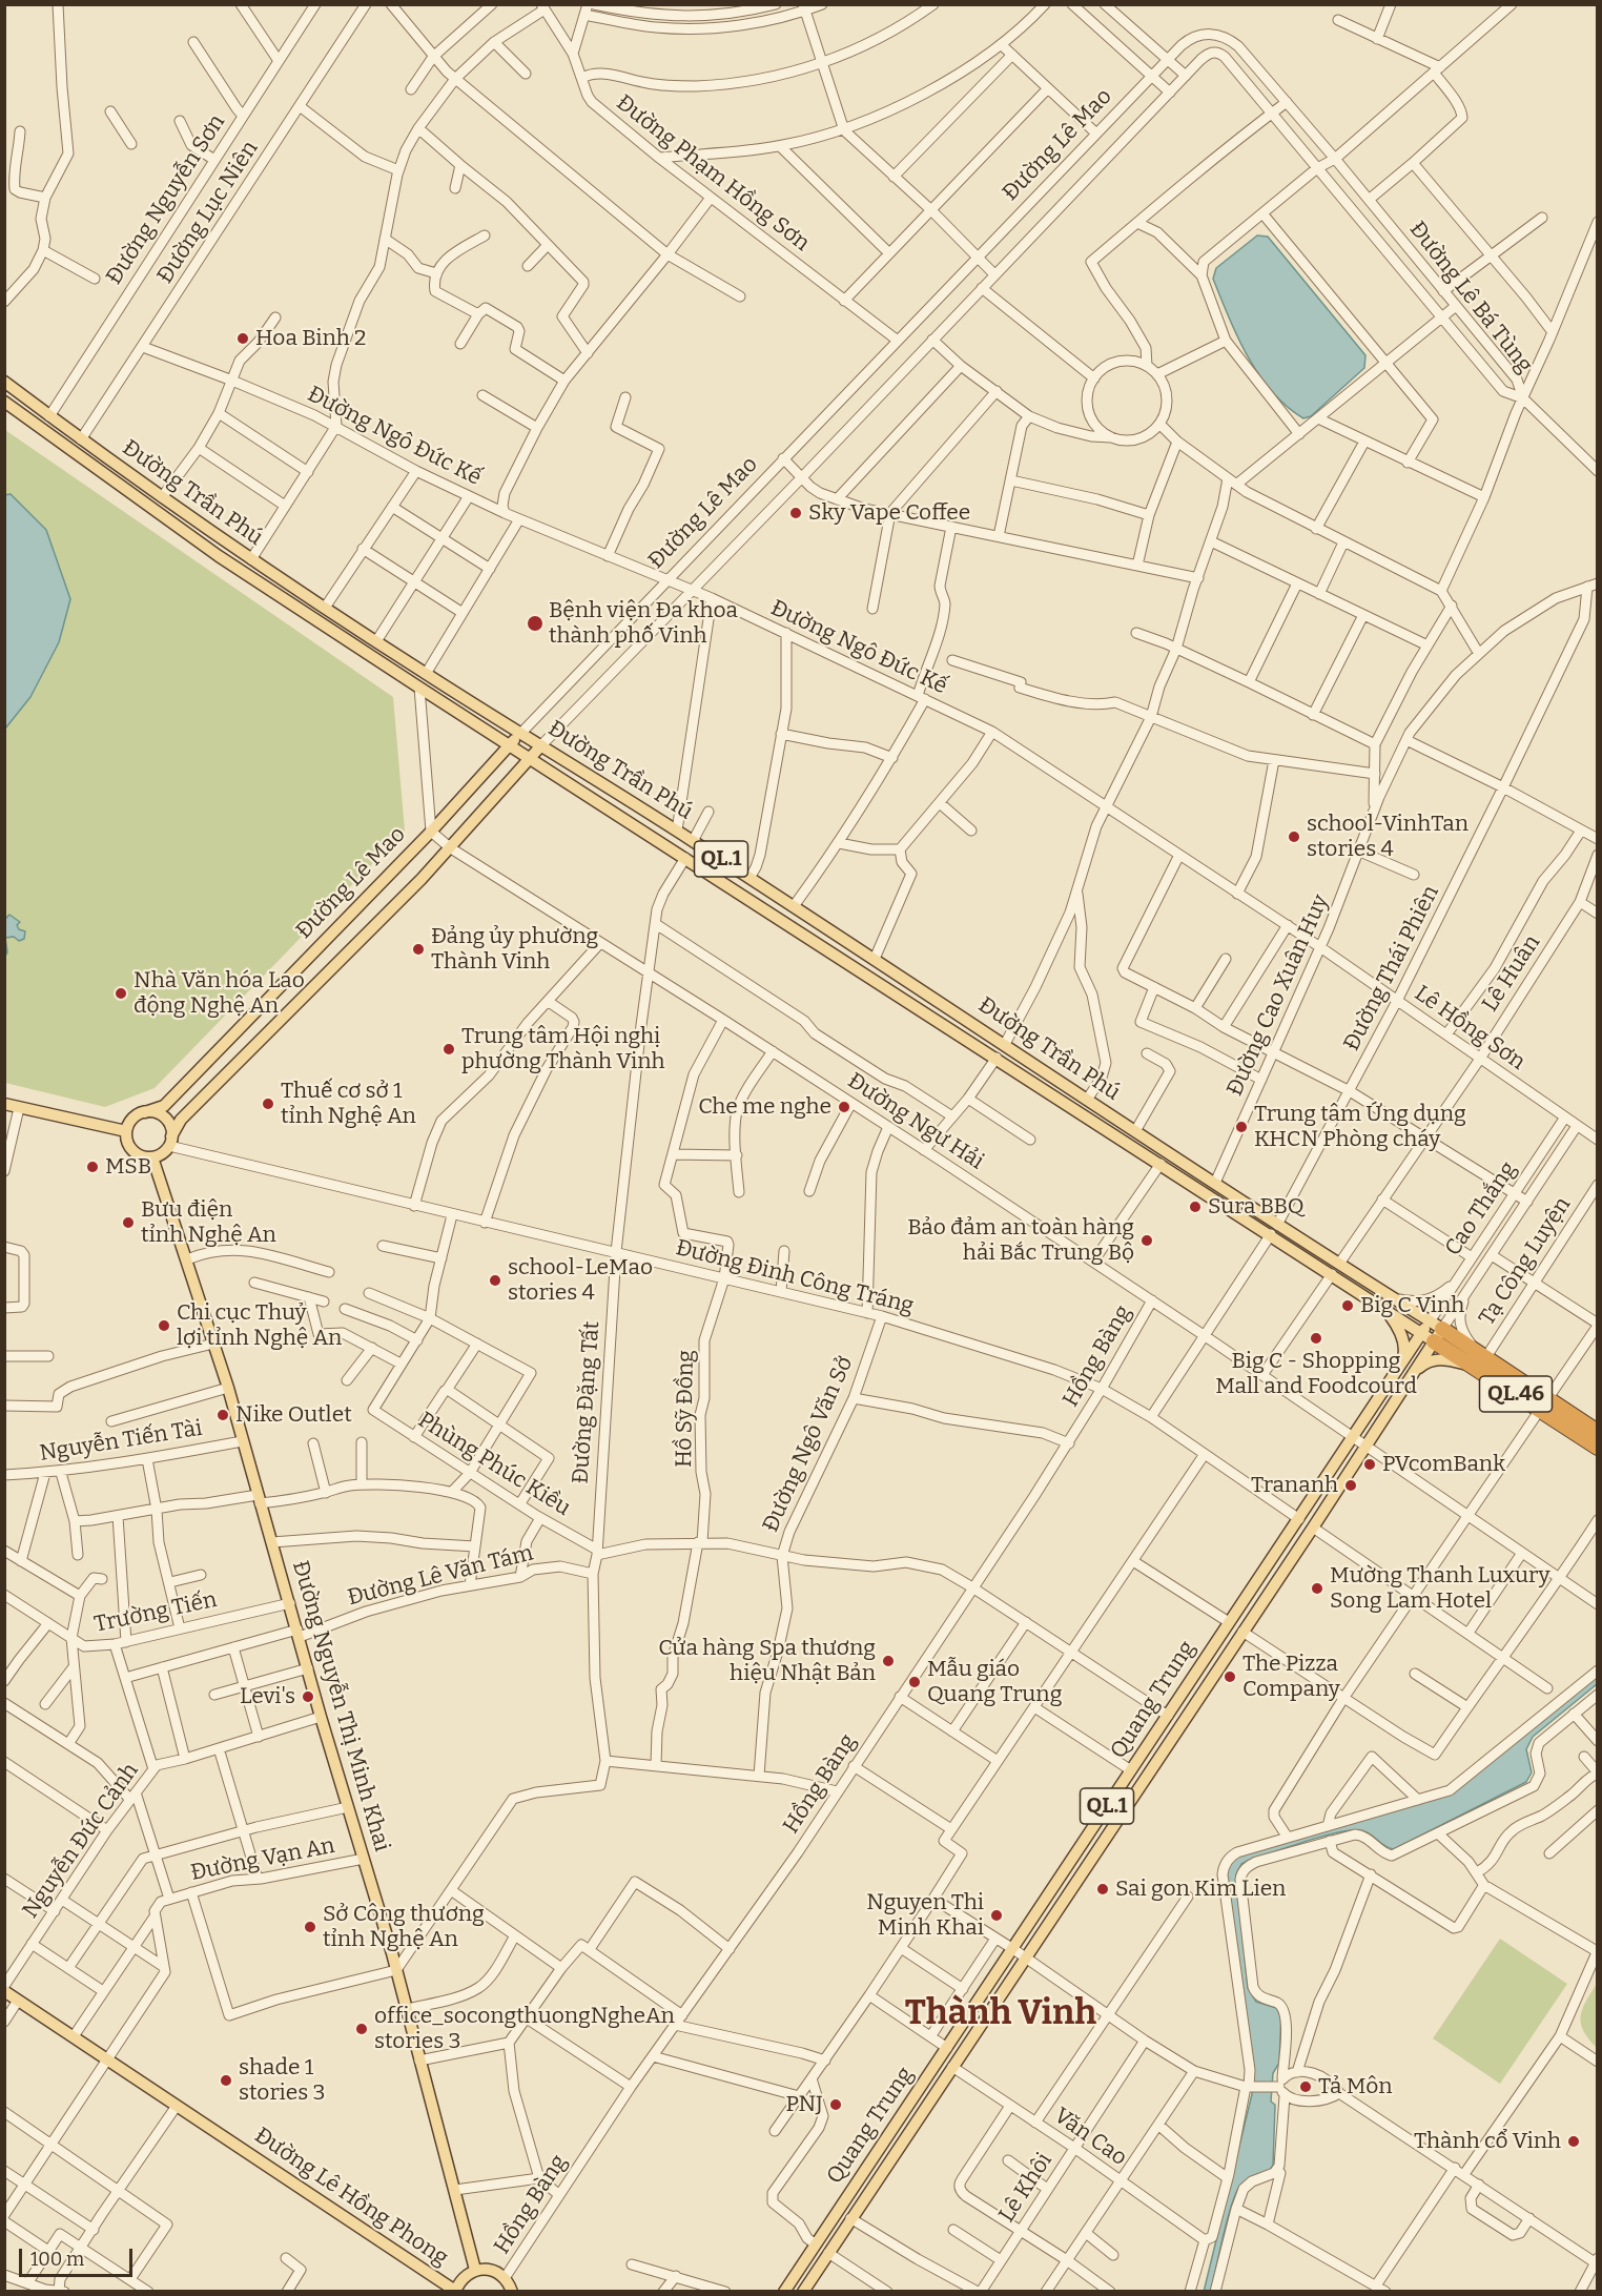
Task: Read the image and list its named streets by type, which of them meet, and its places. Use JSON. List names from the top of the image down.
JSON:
{
  "streets": {
    "highway": ["QL.46"],
    "main road": [
      "Đường Lê Mao",
      "Đường Trần Phú",
      "QL.1",
      "Quang Trung",
      "Đường Nguyễn Thị Minh Khai",
      "Đường Lê Hồng Phong"
    ],
    "street": [
      "Đường Phạm Hồng Sơn",
      "Đường Nguyễn Sơn",
      "Đường Lục Niên",
      "Đường Lê Bá Tùng",
      "Đường Ngô Đức Kế",
      "Đường Thái Phiên",
      "Lê Huân",
      "Đường Cao Xuân Huy",
      "Lê Hồng Sơn",
      "Đường Ngư Hải",
      "Cao Thắng",
      "Tạ Công Luyện",
      "Đường Đinh Công Tráng",
      "Hồng Bàng",
      "Đường Đặng Tất",
      "Hồ Sỹ Đồng",
      "Nguyễn Tiến Tài",
      "Đường Ngô Văn Sở",
      "Phùng Phúc Kiều",
      "Đường Lê Văn Tám",
      "Trường Tiến",
      "Nguyễn Đức Cảnh",
      "Đường Vạn An",
      "Văn Cao",
      "Lê Khôi"
    ]
  },
  "crossings": [
    ["Đường Lê Mao", "Đường Phạm Hồng Sơn"],
    ["Đường Lê Mao", "Đường Lê Bá Tùng"],
    ["Đường Lê Mao", "Đường Ngô Đức Kế"],
    ["Đường Lê Mao", "Đường Trần Phú"],
    ["Đường Lê Mao", "Đường Ngư Hải"],
    ["Đường Lê Mao", "Đường Đinh Công Tráng"],
    ["Đường Lê Mao", "Đường Nguyễn Thị Minh Khai"],
    ["Đường Nguyễn Sơn", "Đường Trần Phú"],
    ["Đường Lục Niên", "Đường Ngô Đức Kế"],
    ["Đường Lục Niên", "Đường Trần Phú"],
    ["Đường Ngô Đức Kế", "Đường Cao Xuân Huy"],
    ["Đường Ngô Đức Kế", "Lê Hồng Sơn"],
    ["Đường Trần Phú", "Đường Thái Phiên"],
    ["Đường Trần Phú", "Lê Huân"],
    ["Đường Trần Phú", "Đường Cao Xuân Huy"],
    ["Đường Trần Phú", "Cao Thắng"],
    ["Đường Trần Phú", "QL.46"],
    ["Đường Trần Phú", "Đường Đặng Tất"],
    ["Đường Trần Phú", "Quang Trung"],
    ["Đường Thái Phiên", "Đường Cao Xuân Huy"],
    ["Đường Thái Phiên", "Lê Hồng Sơn"],
    ["Đường Thái Phiên", "Đường Ngư Hải"],
    ["Đường Thái Phiên", "Đường Đinh Công Tráng"],
    ["Lê Huân", "Lê Hồng Sơn"],
    ["Đường Cao Xuân Huy", "Lê Hồng Sơn"],
    ["Lê Hồng Sơn", "Cao Thắng"],
    ["Đường Ngư Hải", "Hồng Bàng"],
    ["Đường Ngư Hải", "Đường Đặng Tất"],
    ["Đường Ngư Hải", "Quang Trung"],
    ["Cao Thắng", "QL.46"],
    ["Cao Thắng", "Quang Trung"],
    ["Tạ Công Luyện", "QL.46"],
    ["Đường Đinh Công Tráng", "Hồng Bàng"],
    ["Đường Đinh Công Tráng", "Đường Đặng Tất"],
    ["Đường Đinh Công Tráng", "Hồ Sỹ Đồng"],
    ["Đường Đinh Công Tráng", "Đường Ngô Văn Sở"],
    ["Đường Đinh Công Tráng", "Quang Trung"],
    ["Đường Đinh Công Tráng", "Đường Nguyễn Thị Minh Khai"],
    ["QL.46", "Quang Trung"],
    ["Đường Đặng Tất", "Phùng Phúc Kiều"],
    ["Đường Đặng Tất", "Đường Lê Văn Tám"],
    ["Nguyễn Tiến Tài", "Đường Nguyễn Thị Minh Khai"],
    ["Đường Lê Văn Tám", "Đường Nguyễn Thị Minh Khai"],
    ["Trường Tiến", "Đường Nguyễn Thị Minh Khai"],
    ["Quang Trung", "Văn Cao"],
    ["Đường Nguyễn Thị Minh Khai", "Nguyễn Đức Cảnh"],
    ["Đường Nguyễn Thị Minh Khai", "Đường Vạn An"],
    ["Đường Vạn An", "Đường Lê Hồng Phong"],
    ["Văn Cao", "Lê Khôi"]
  ],
  "districts": ["Thành Vinh"],
  "places": [
    "Hoa Binh 2",
    "Sky Vape Coffee",
    "Bệnh viện Đa khoa thành phố Vinh",
    "school-VinhTan stories 4",
    "Đảng ủy phường Thành Vinh",
    "Nhà Văn hóa Lao động Nghệ An",
    "Trung tâm Hội nghị phường Thành Vinh",
    "Thuế cơ sở 1 tỉnh Nghệ An",
    "Che me nghe",
    "Trung tâm Ứng dụng KHCN Phòng cháy",
    "MSB",
    "Sura BBQ",
    "Bưu điện tỉnh Nghệ An",
    "Bảo đảm an toàn hàng hải Bắc Trung Bộ",
    "school-LeMao stories 4",
    "Big C Vinh",
    "Chi cục Thuỷ lợi tỉnh Nghệ An",
    "Big C - Shopping Mall and Foodcourd",
    "Nike Outlet",
    "PVcomBank",
    "Trananh",
    "Mường Thanh Luxury Song Lam Hotel",
    "Cửa hàng Spa thương hiệu Nhật Bản",
    "The Pizza Company",
    "Mẫu giáo Quang Trung",
    "Levi's",
    "Sai gon Kim Lien",
    "Nguyen Thi Minh Khai",
    "Sở Công thương tỉnh Nghệ An",
    "office_socongthuongNgheAn stories 3",
    "shade 1 stories 3",
    "Tả Môn",
    "PNJ",
    "Thành cổ Vinh"
  ],
  "scale_bar": "100 m"
}
